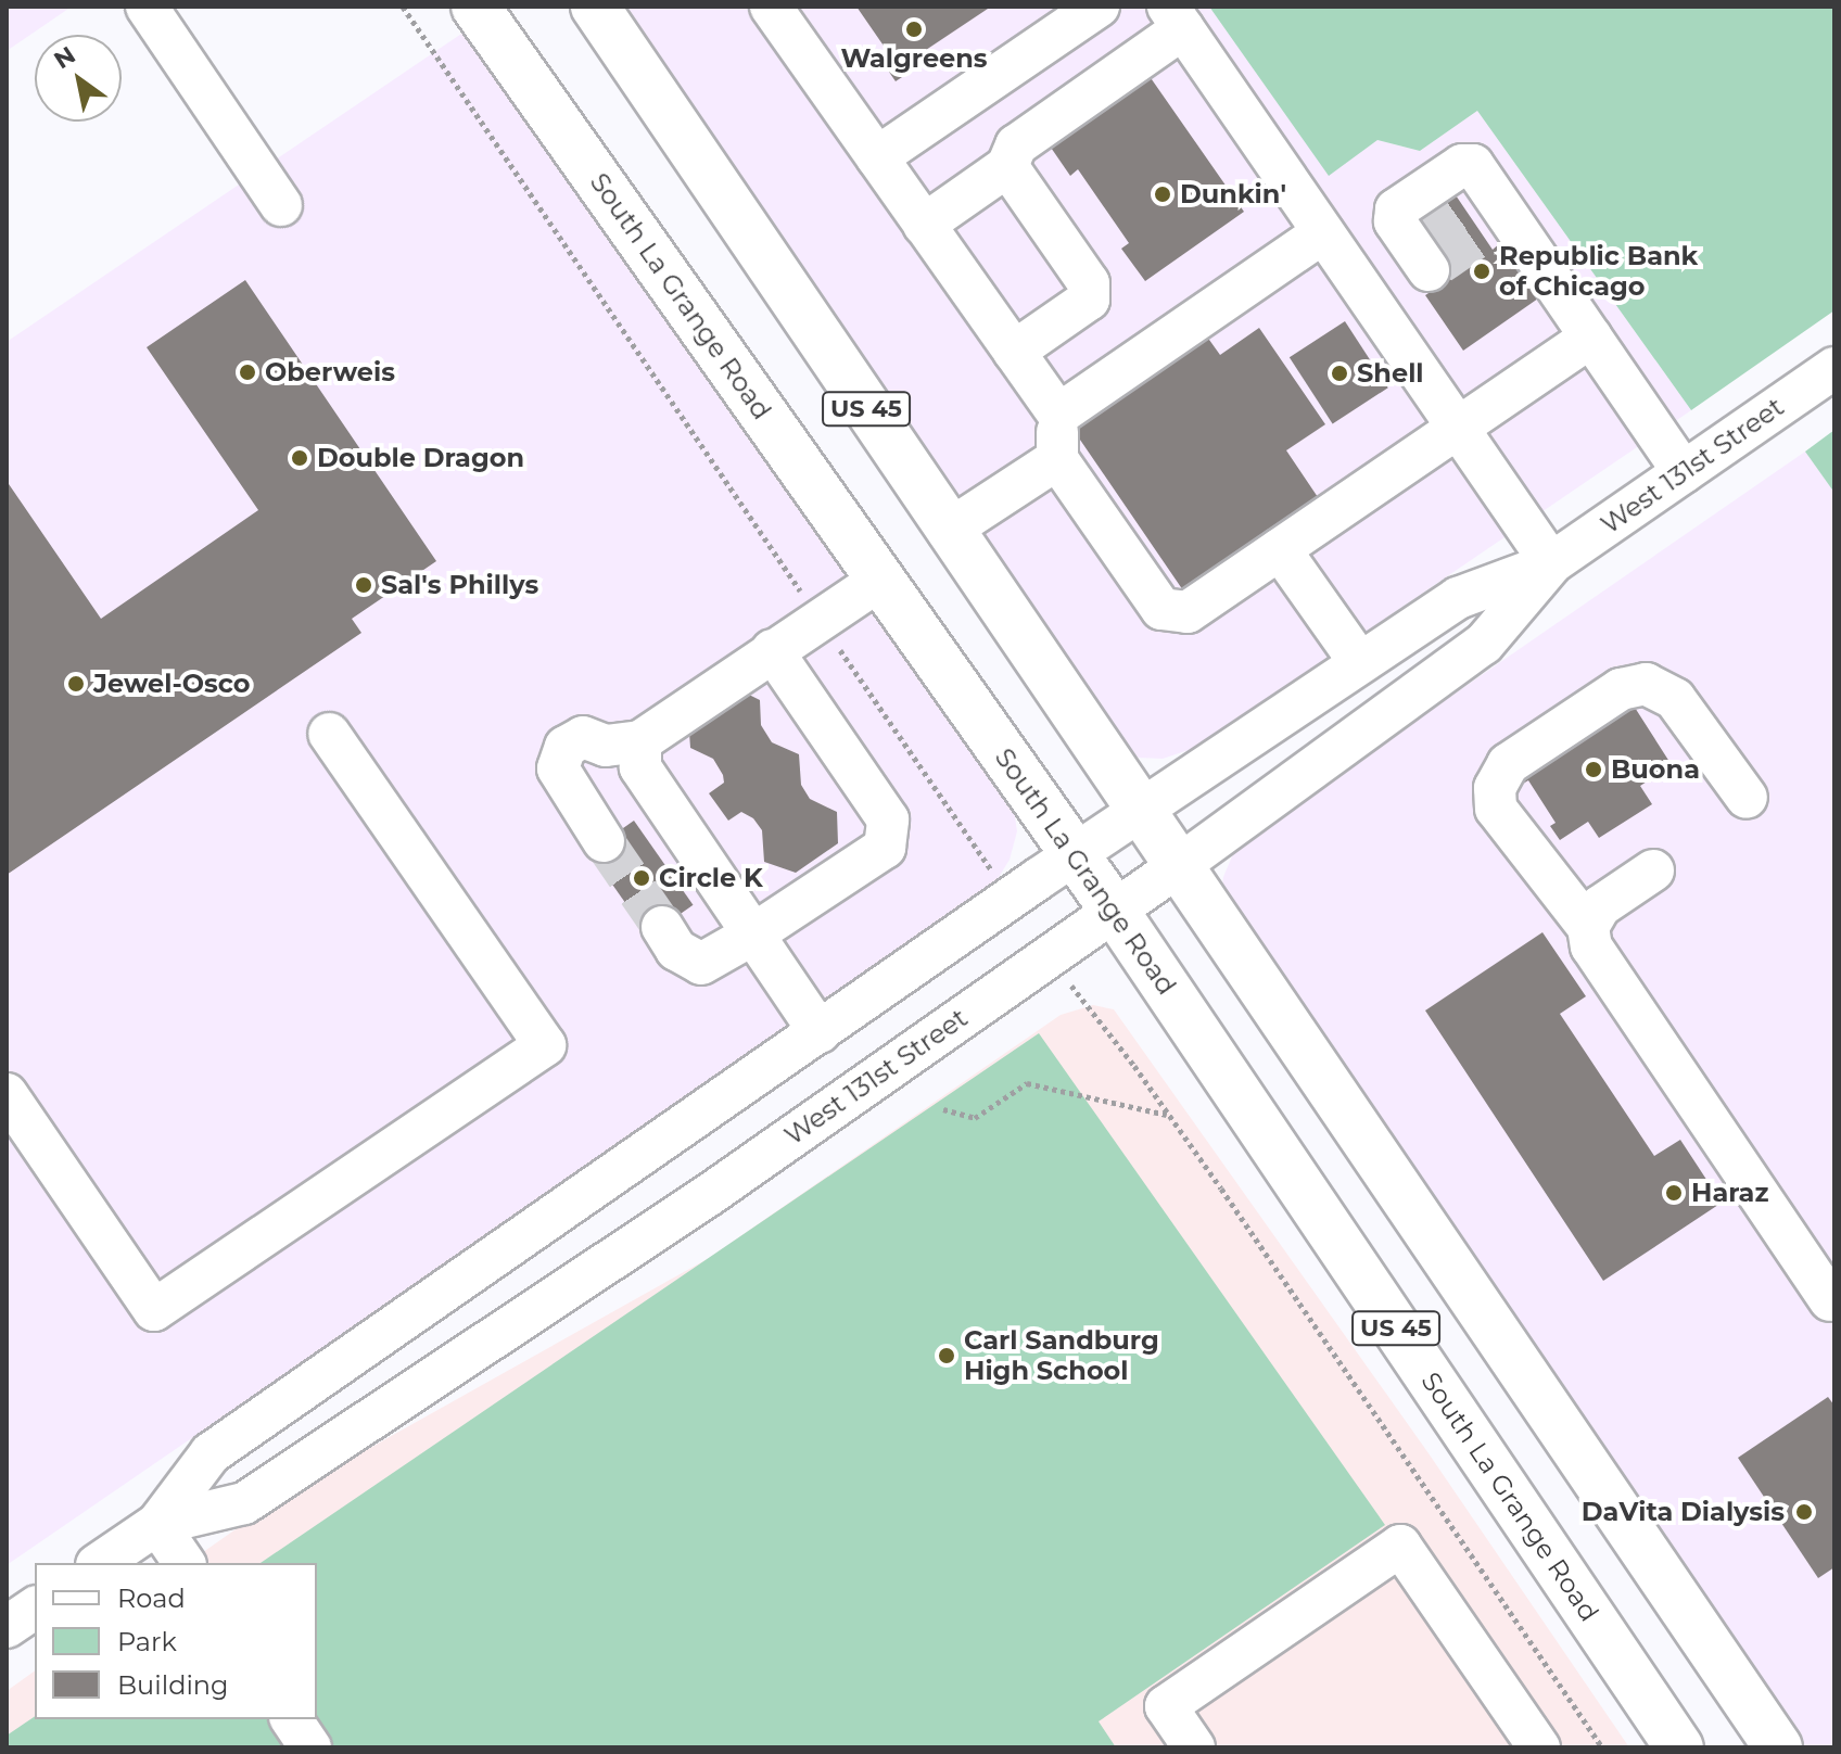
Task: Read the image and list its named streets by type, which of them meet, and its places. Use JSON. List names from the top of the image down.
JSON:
{
  "streets": {
    "highway": ["South La Grange Road", "US 45"],
    "street": ["West 131st Street"]
  },
  "crossings": [
    ["South La Grange Road", "West 131st Street"],
    ["US 45", "West 131st Street"]
  ],
  "places": [
    "Walgreens",
    "Dunkin'",
    "Republic Bank of Chicago",
    "Oberweis",
    "Shell",
    "Double Dragon",
    "Sal's Phillys",
    "Jewel-Osco",
    "Buona",
    "Circle K",
    "Haraz",
    "Carl Sandburg High School",
    "DaVita Dialysis"
  ],
  "legend": ["Road", "Park", "Building"],
  "north": "top left"
}
